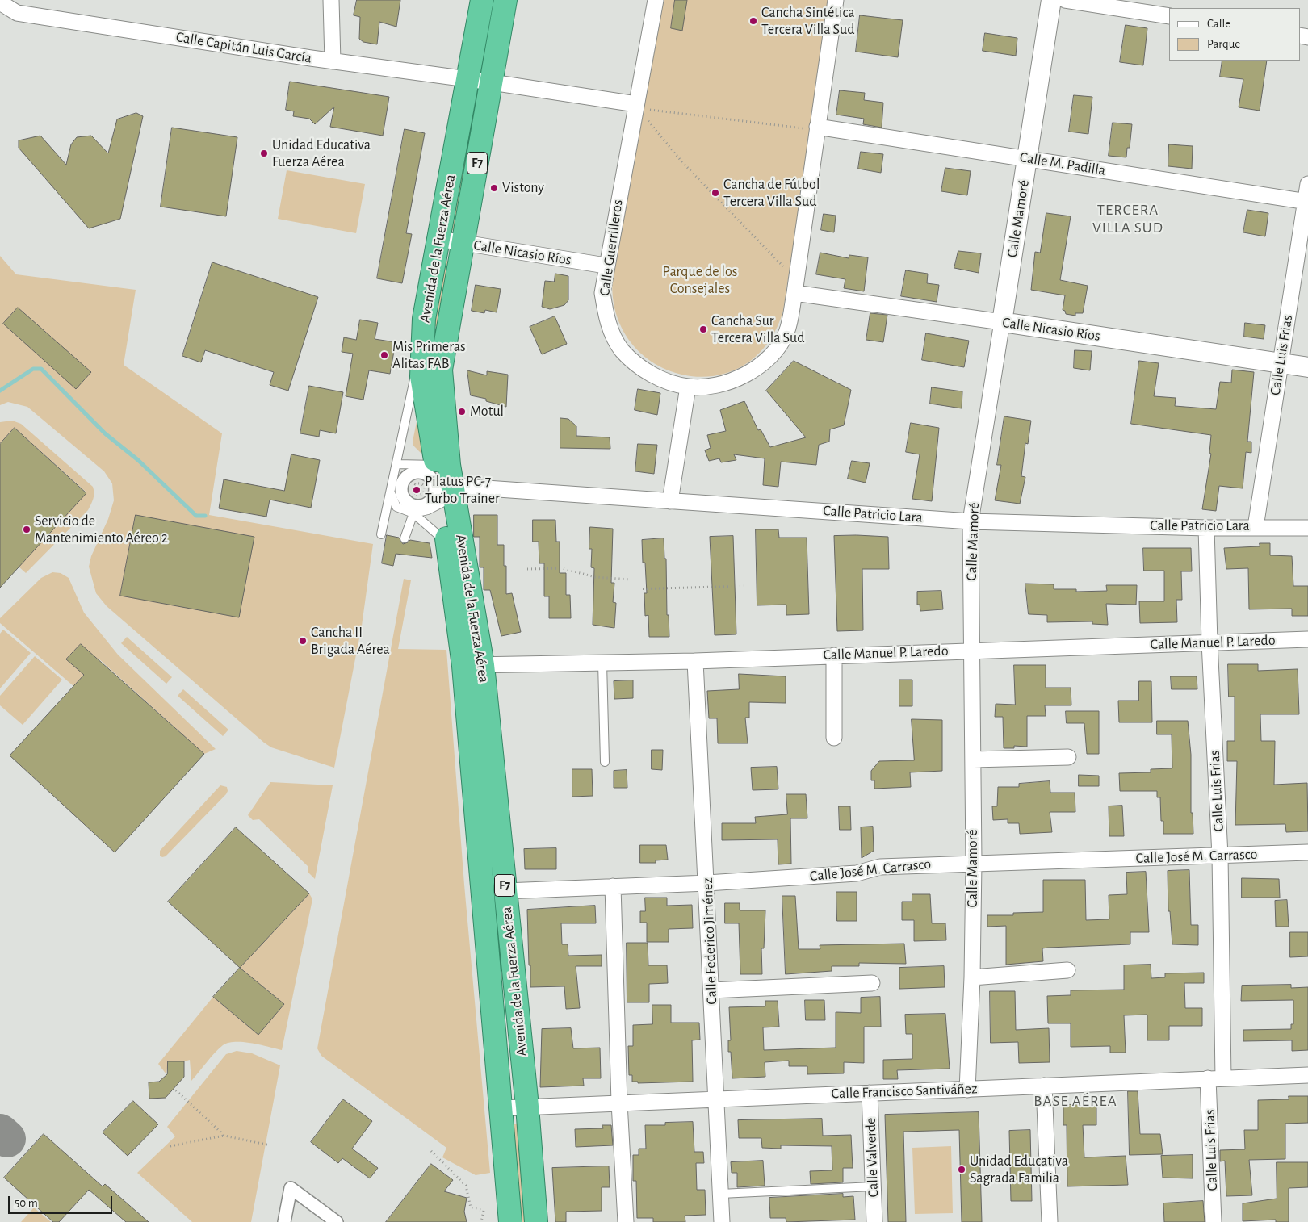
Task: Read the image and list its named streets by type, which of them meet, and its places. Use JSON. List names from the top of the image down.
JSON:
{
  "streets": {
    "highway": ["F7", "Avenida de la Fuerza Aérea"],
    "street": [
      "Calle Capitán Luis García",
      "Calle M. Padilla",
      "Calle Mamoré",
      "Calle Guerrilleros",
      "Calle Nicasio Ríos",
      "Calle Luis Frias",
      "Calle Patricio Lara",
      "Calle Manuel P. Laredo",
      "Calle José M. Carrasco",
      "Calle Federico Jiménez",
      "Calle Francisco Santiváñez",
      "Calle Valverde"
    ]
  },
  "crossings": [
    ["Calle Capitán Luis García", "Calle Guerrilleros"],
    ["Calle Capitán Luis García", "Avenida de la Fuerza Aérea"],
    ["Calle M. Padilla", "Calle Mamoré"],
    ["Calle M. Padilla", "Calle Guerrilleros"],
    ["Calle M. Padilla", "Calle Luis Frias"],
    ["Calle Mamoré", "Calle Nicasio Ríos"],
    ["Calle Mamoré", "Calle Patricio Lara"],
    ["Calle Mamoré", "Calle Manuel P. Laredo"],
    ["Calle Mamoré", "Calle José M. Carrasco"],
    ["Calle Mamoré", "Calle Francisco Santiváñez"],
    ["Calle Guerrilleros", "Calle Nicasio Ríos"],
    ["Avenida de la Fuerza Aérea", "Calle Nicasio Ríos"],
    ["Avenida de la Fuerza Aérea", "Calle Patricio Lara"],
    ["Avenida de la Fuerza Aérea", "Calle Manuel P. Laredo"],
    ["Avenida de la Fuerza Aérea", "Calle José M. Carrasco"],
    ["Avenida de la Fuerza Aérea", "Calle Francisco Santiváñez"],
    ["Calle Nicasio Ríos", "Calle Luis Frias"],
    ["Calle Luis Frias", "Calle Patricio Lara"],
    ["Calle Luis Frias", "Calle Manuel P. Laredo"],
    ["Calle Luis Frias", "Calle José M. Carrasco"],
    ["Calle Luis Frias", "Calle Francisco Santiváñez"],
    ["Calle Manuel P. Laredo", "Calle Federico Jiménez"],
    ["Calle José M. Carrasco", "Calle Federico Jiménez"],
    ["Calle Federico Jiménez", "Calle Francisco Santiváñez"],
    ["Calle Francisco Santiváñez", "Calle Valverde"]
  ],
  "districts": ["TERCERA VILLA SUD", "BASE AÉREA"],
  "parks": ["Parque de los Consejales"],
  "places": [
    "Cancha Sintética Tercera Villa Sud",
    "Unidad Educativa Fuerza Aérea",
    "Vistony",
    "Cancha de Fútbol Tercera Villa Sud",
    "Cancha Sur Tercera Villa Sud",
    "Mis Primeras Alitas FAB",
    "Motul",
    "Pilatus PC-7 Turbo Trainer",
    "Servicio de Mantenimiento Aéreo 2",
    "Cancha II Brigada Aérea",
    "Unidad Educativa Sagrada Familia"
  ],
  "legend": ["Calle", "Parque"],
  "scale_bar": "50 m"
}
